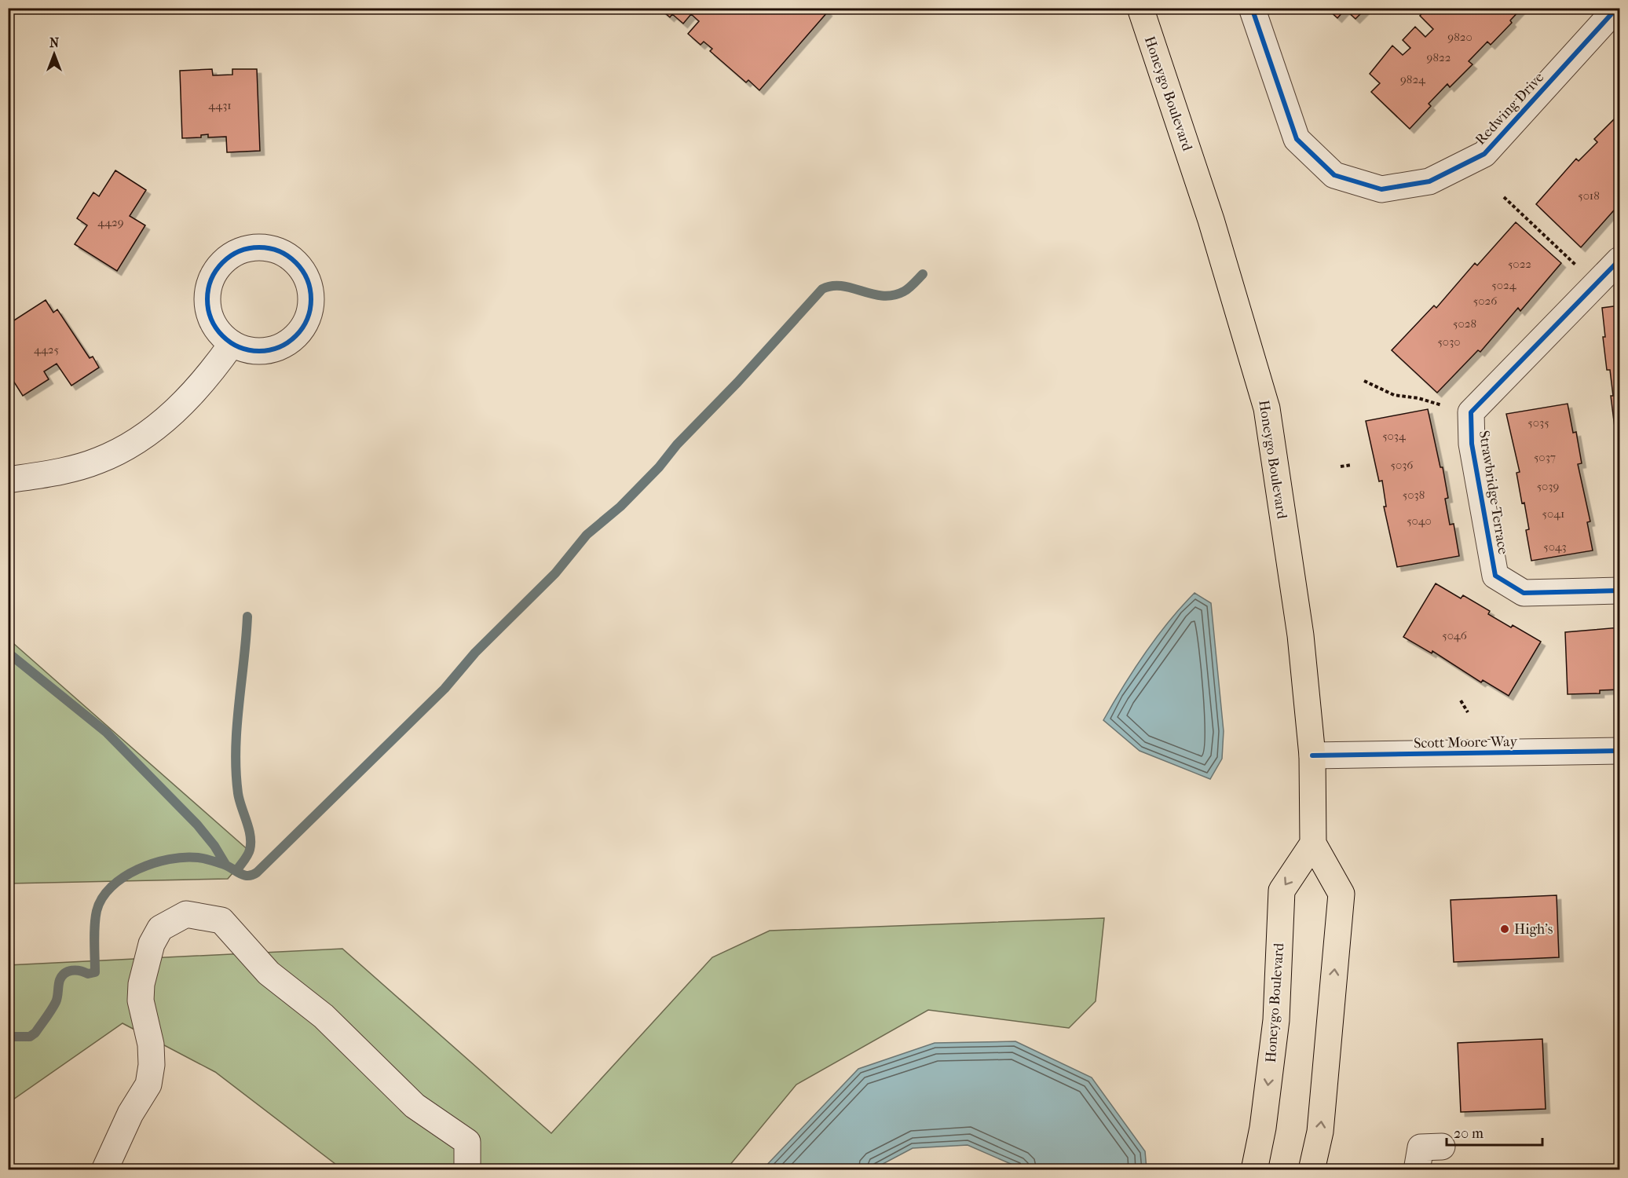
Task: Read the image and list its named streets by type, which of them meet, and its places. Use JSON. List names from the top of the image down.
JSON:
{
  "streets": {
    "main road": ["Honeygo Boulevard"],
    "street": ["Redwing Drive", "Strawbridge Terrace", "Scott Moore Way"]
  },
  "crossings": [
    ["Honeygo Boulevard", "Scott Moore Way"]
  ],
  "places": ["High's"],
  "house_numbers": [
    "9820",
    "9822",
    "9824",
    "4431",
    "5018",
    "4429",
    "5022",
    "5024",
    "5026",
    "5028",
    "5030",
    "4425",
    "5035",
    "5034",
    "5037",
    "5036",
    "5039",
    "5038",
    "5041",
    "5040",
    "5043",
    "5046"
  ],
  "scale_bar": "20 m",
  "north": "top"
}
